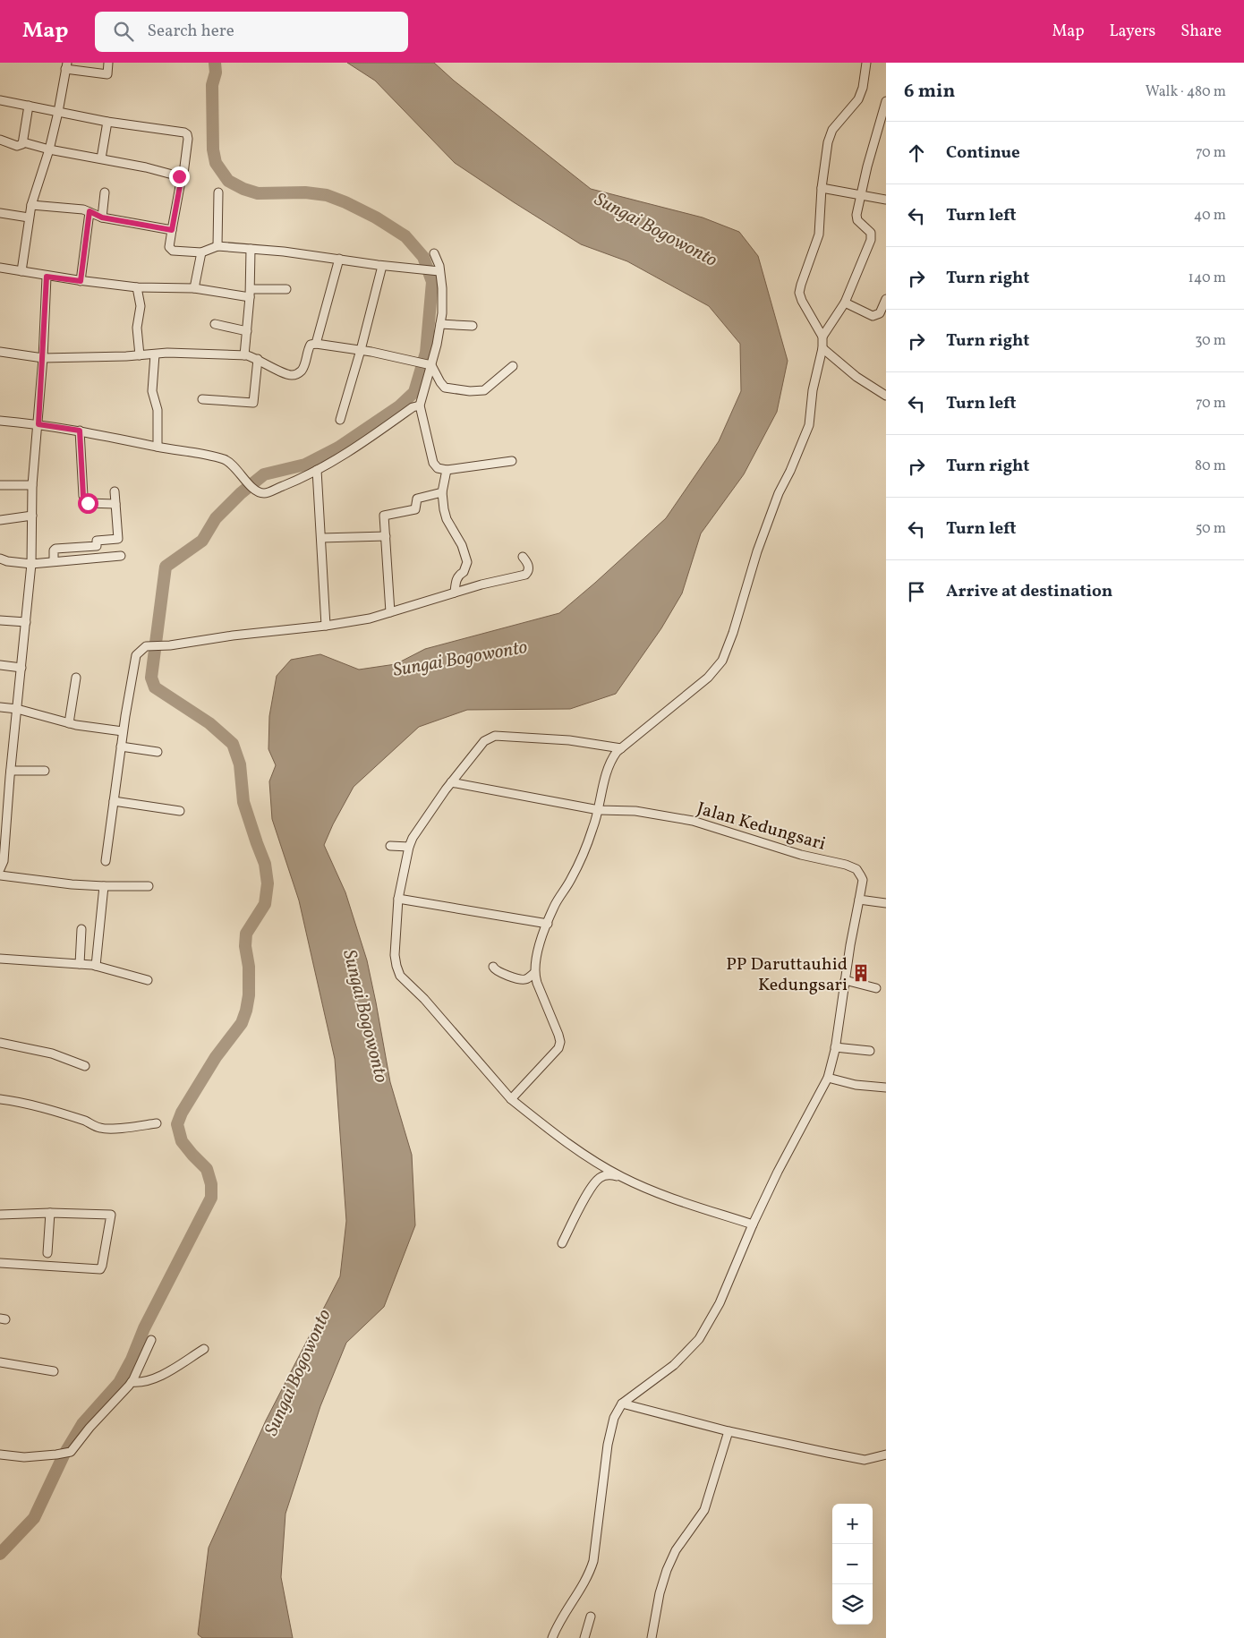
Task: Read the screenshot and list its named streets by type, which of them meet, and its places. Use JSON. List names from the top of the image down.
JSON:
{
  "streets": {
    "street": ["Jalan Kedungsari"]
  },
  "water": ["Sungai Bogowonto"],
  "places": {
    "building": ["PP Daruttauhid Kedungsari"]
  },
  "page": {
    "header": "Map",
    "search": "Search here",
    "nav": ["Map", "Layers", "Share"],
    "heading": ["6 min", "Walk · 480 m"],
    "list": [
      ["Continue", "70 m"],
      ["Turn left", "40 m"],
      ["Turn right", "140 m"],
      ["Turn right", "30 m"],
      ["Turn left", "70 m"],
      ["Turn right", "80 m"],
      ["Turn left", "50 m"],
      "Arrive at destination"
    ],
    "map_buttons": ["+", "−"]
  }
}
